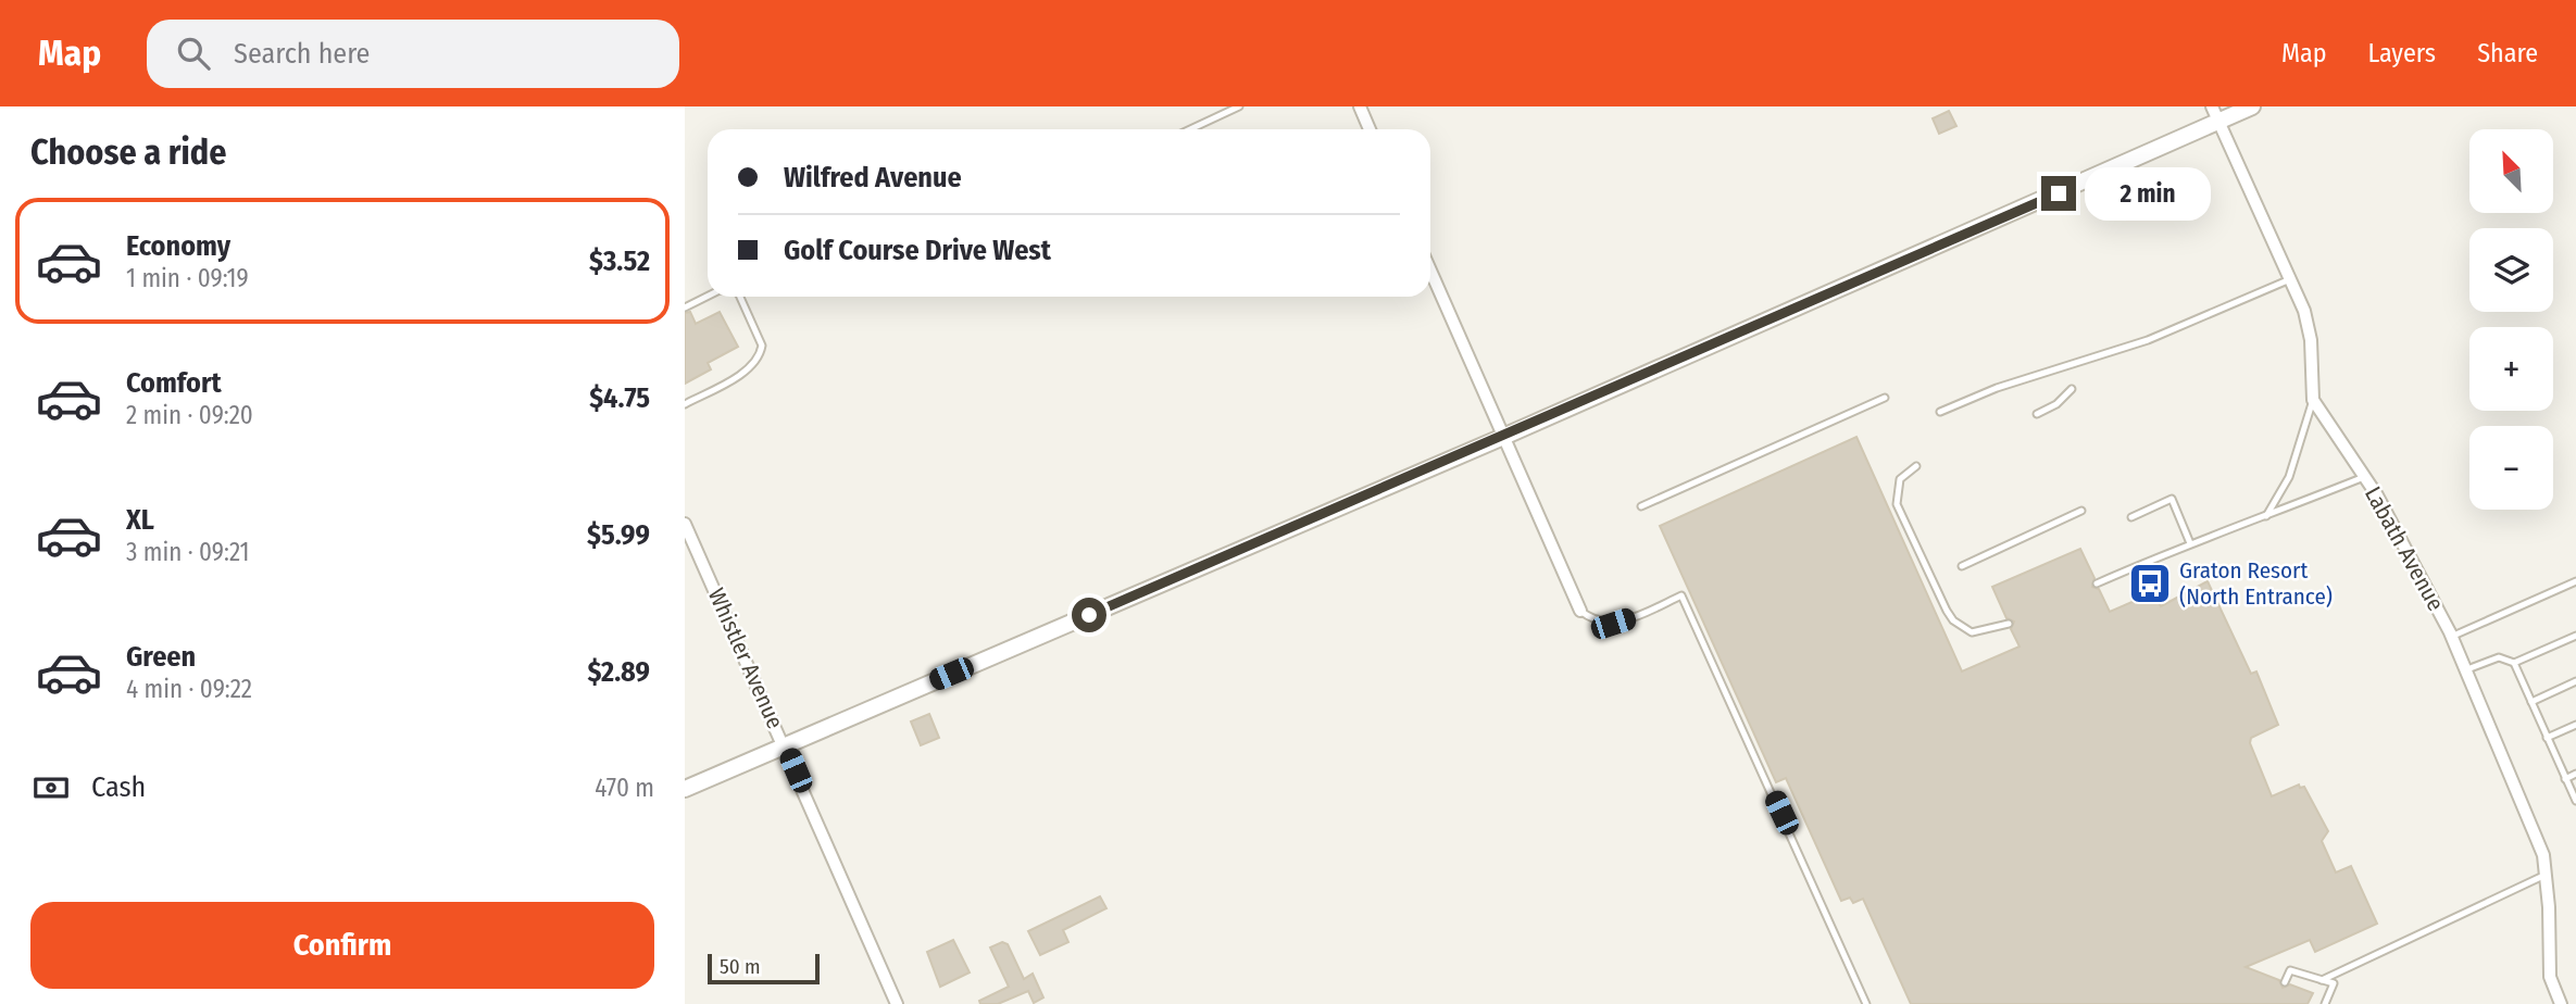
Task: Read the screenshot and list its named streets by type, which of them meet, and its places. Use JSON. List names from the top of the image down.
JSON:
{
  "streets": {
    "street": ["Labath Avenue", "Whistler Avenue"]
  },
  "places": {
    "bus stop": ["Graton Resort (North Entrance)"]
  },
  "scale_bar": "50 m",
  "north": "top left",
  "page": {
    "header": "Map",
    "search": "Search here",
    "nav": ["Map", "Layers", "Share"],
    "heading": "Choose a ride",
    "map_buttons": ["+", "−"],
    "banner": ["Wilfred Avenue", "Golf Course Drive West"],
    "bubble": "2 min",
    "list": [
      {
        "name": "Economy",
        "note": "1 min · 09:19",
        "value": "$3.52"
      },
      {
        "name": "Comfort",
        "note": "2 min · 09:20",
        "value": "$4.75"
      },
      {
        "name": "XL",
        "note": "3 min · 09:21",
        "value": "$5.99"
      },
      {
        "name": "Green",
        "note": "4 min · 09:22",
        "value": "$2.89"
      }
    ],
    "pay": ["Cash", "470 m"],
    "buttons": "Confirm",
    "scale": "50 m"
  }
}
